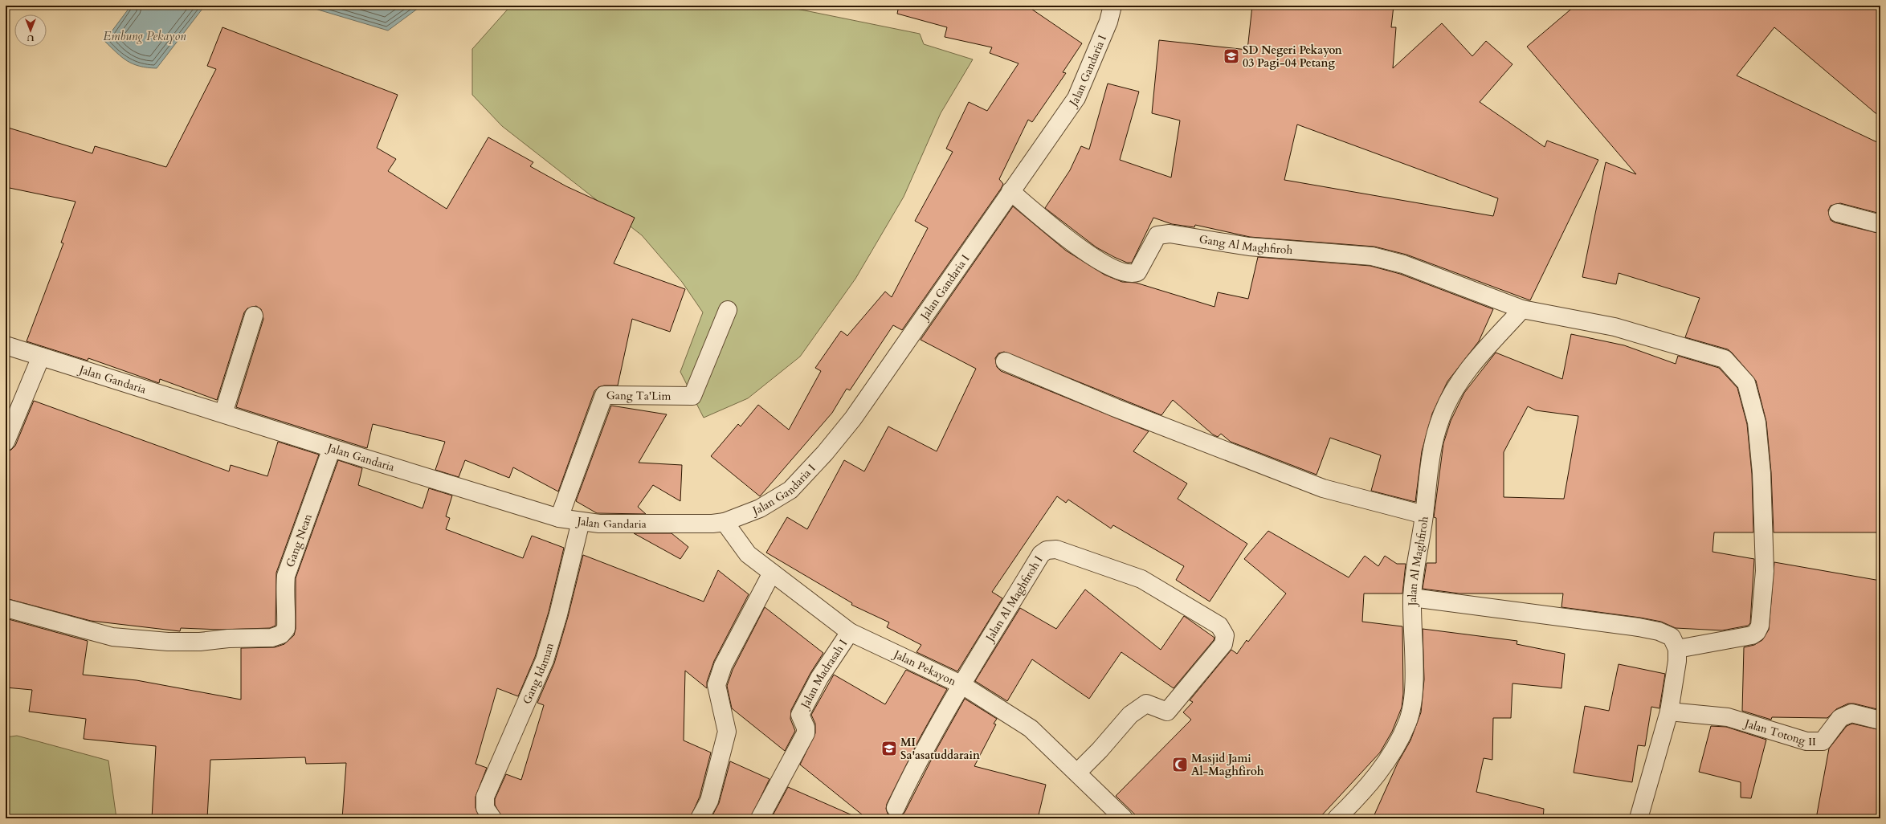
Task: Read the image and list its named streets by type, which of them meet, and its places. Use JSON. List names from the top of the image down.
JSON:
{
  "streets": {
    "street": [
      "Jalan Gandaria I",
      "Gang Al Maghfiroh",
      "Jalan Gandaria",
      "Gang Ta'Lim",
      "Gang Nean",
      "Jalan Al Maghfiroh",
      "Jalan Al Maghfiroh I",
      "Jalan Pekayon",
      "Gang Idaman",
      "Jalan Madrasah I",
      "Jalan Totong II"
    ]
  },
  "crossings": [
    ["Jalan Gandaria I", "Gang Al Maghfiroh"],
    ["Jalan Gandaria I", "Jalan Gandaria"],
    ["Jalan Gandaria I", "Jalan Pekayon"],
    ["Gang Al Maghfiroh", "Jalan Al Maghfiroh"],
    ["Jalan Gandaria", "Gang Ta'Lim"],
    ["Jalan Gandaria", "Gang Nean"],
    ["Jalan Gandaria", "Jalan Pekayon"],
    ["Jalan Gandaria", "Gang Idaman"],
    ["Jalan Al Maghfiroh I", "Jalan Pekayon"],
    ["Jalan Pekayon", "Jalan Madrasah I"]
  ],
  "water": ["Embung Pekayon"],
  "places": {
    "school or university": ["SD Negeri Pekayon 03 Pagi-04 Petang", "MI Sa'asatuddarain"],
    "mosque": ["Masjid Jami Al-Maghfiroh"]
  },
  "north": "bottom"
}
